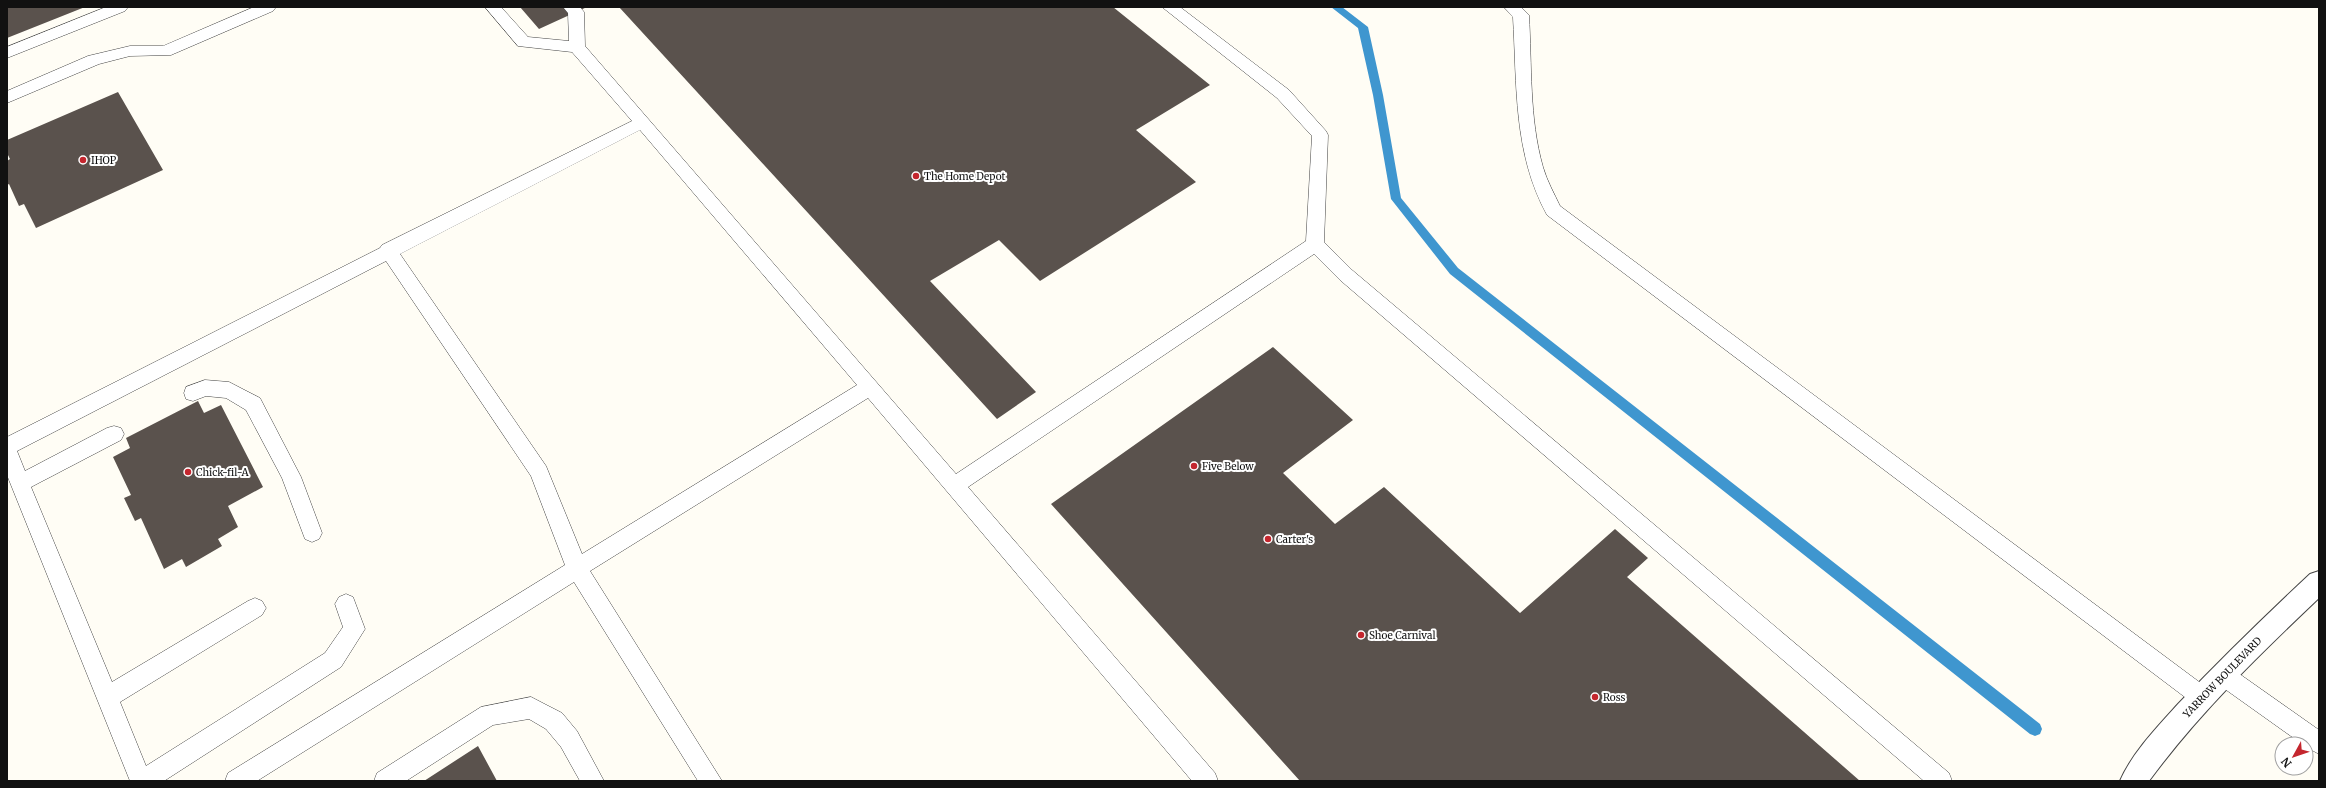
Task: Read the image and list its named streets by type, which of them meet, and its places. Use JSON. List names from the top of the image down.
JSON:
{
  "streets": {
    "street": ["YARROW BOULEVARD"]
  },
  "places": [
    "IHOP",
    "The Home Depot",
    "Five Below",
    "Chick-fil-A",
    "Carter's",
    "Shoe Carnival",
    "Ross"
  ],
  "north": "bottom left"
}
